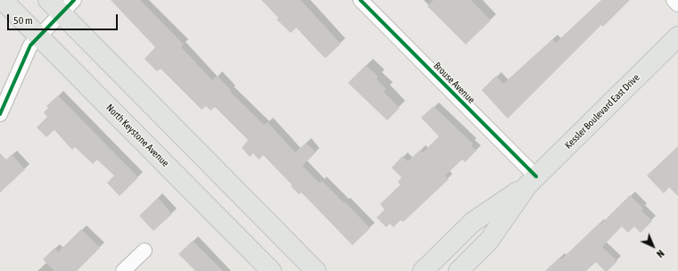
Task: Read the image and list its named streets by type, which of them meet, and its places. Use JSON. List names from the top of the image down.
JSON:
{
  "streets": {
    "main road": ["Kessler Boulevard East Drive", "North Keystone Avenue"],
    "street": ["Brouse Avenue"]
  },
  "crossings": [
    ["Brouse Avenue", "Kessler Boulevard East Drive"]
  ],
  "scale_bar": "50 m",
  "north": "bottom right"
}
